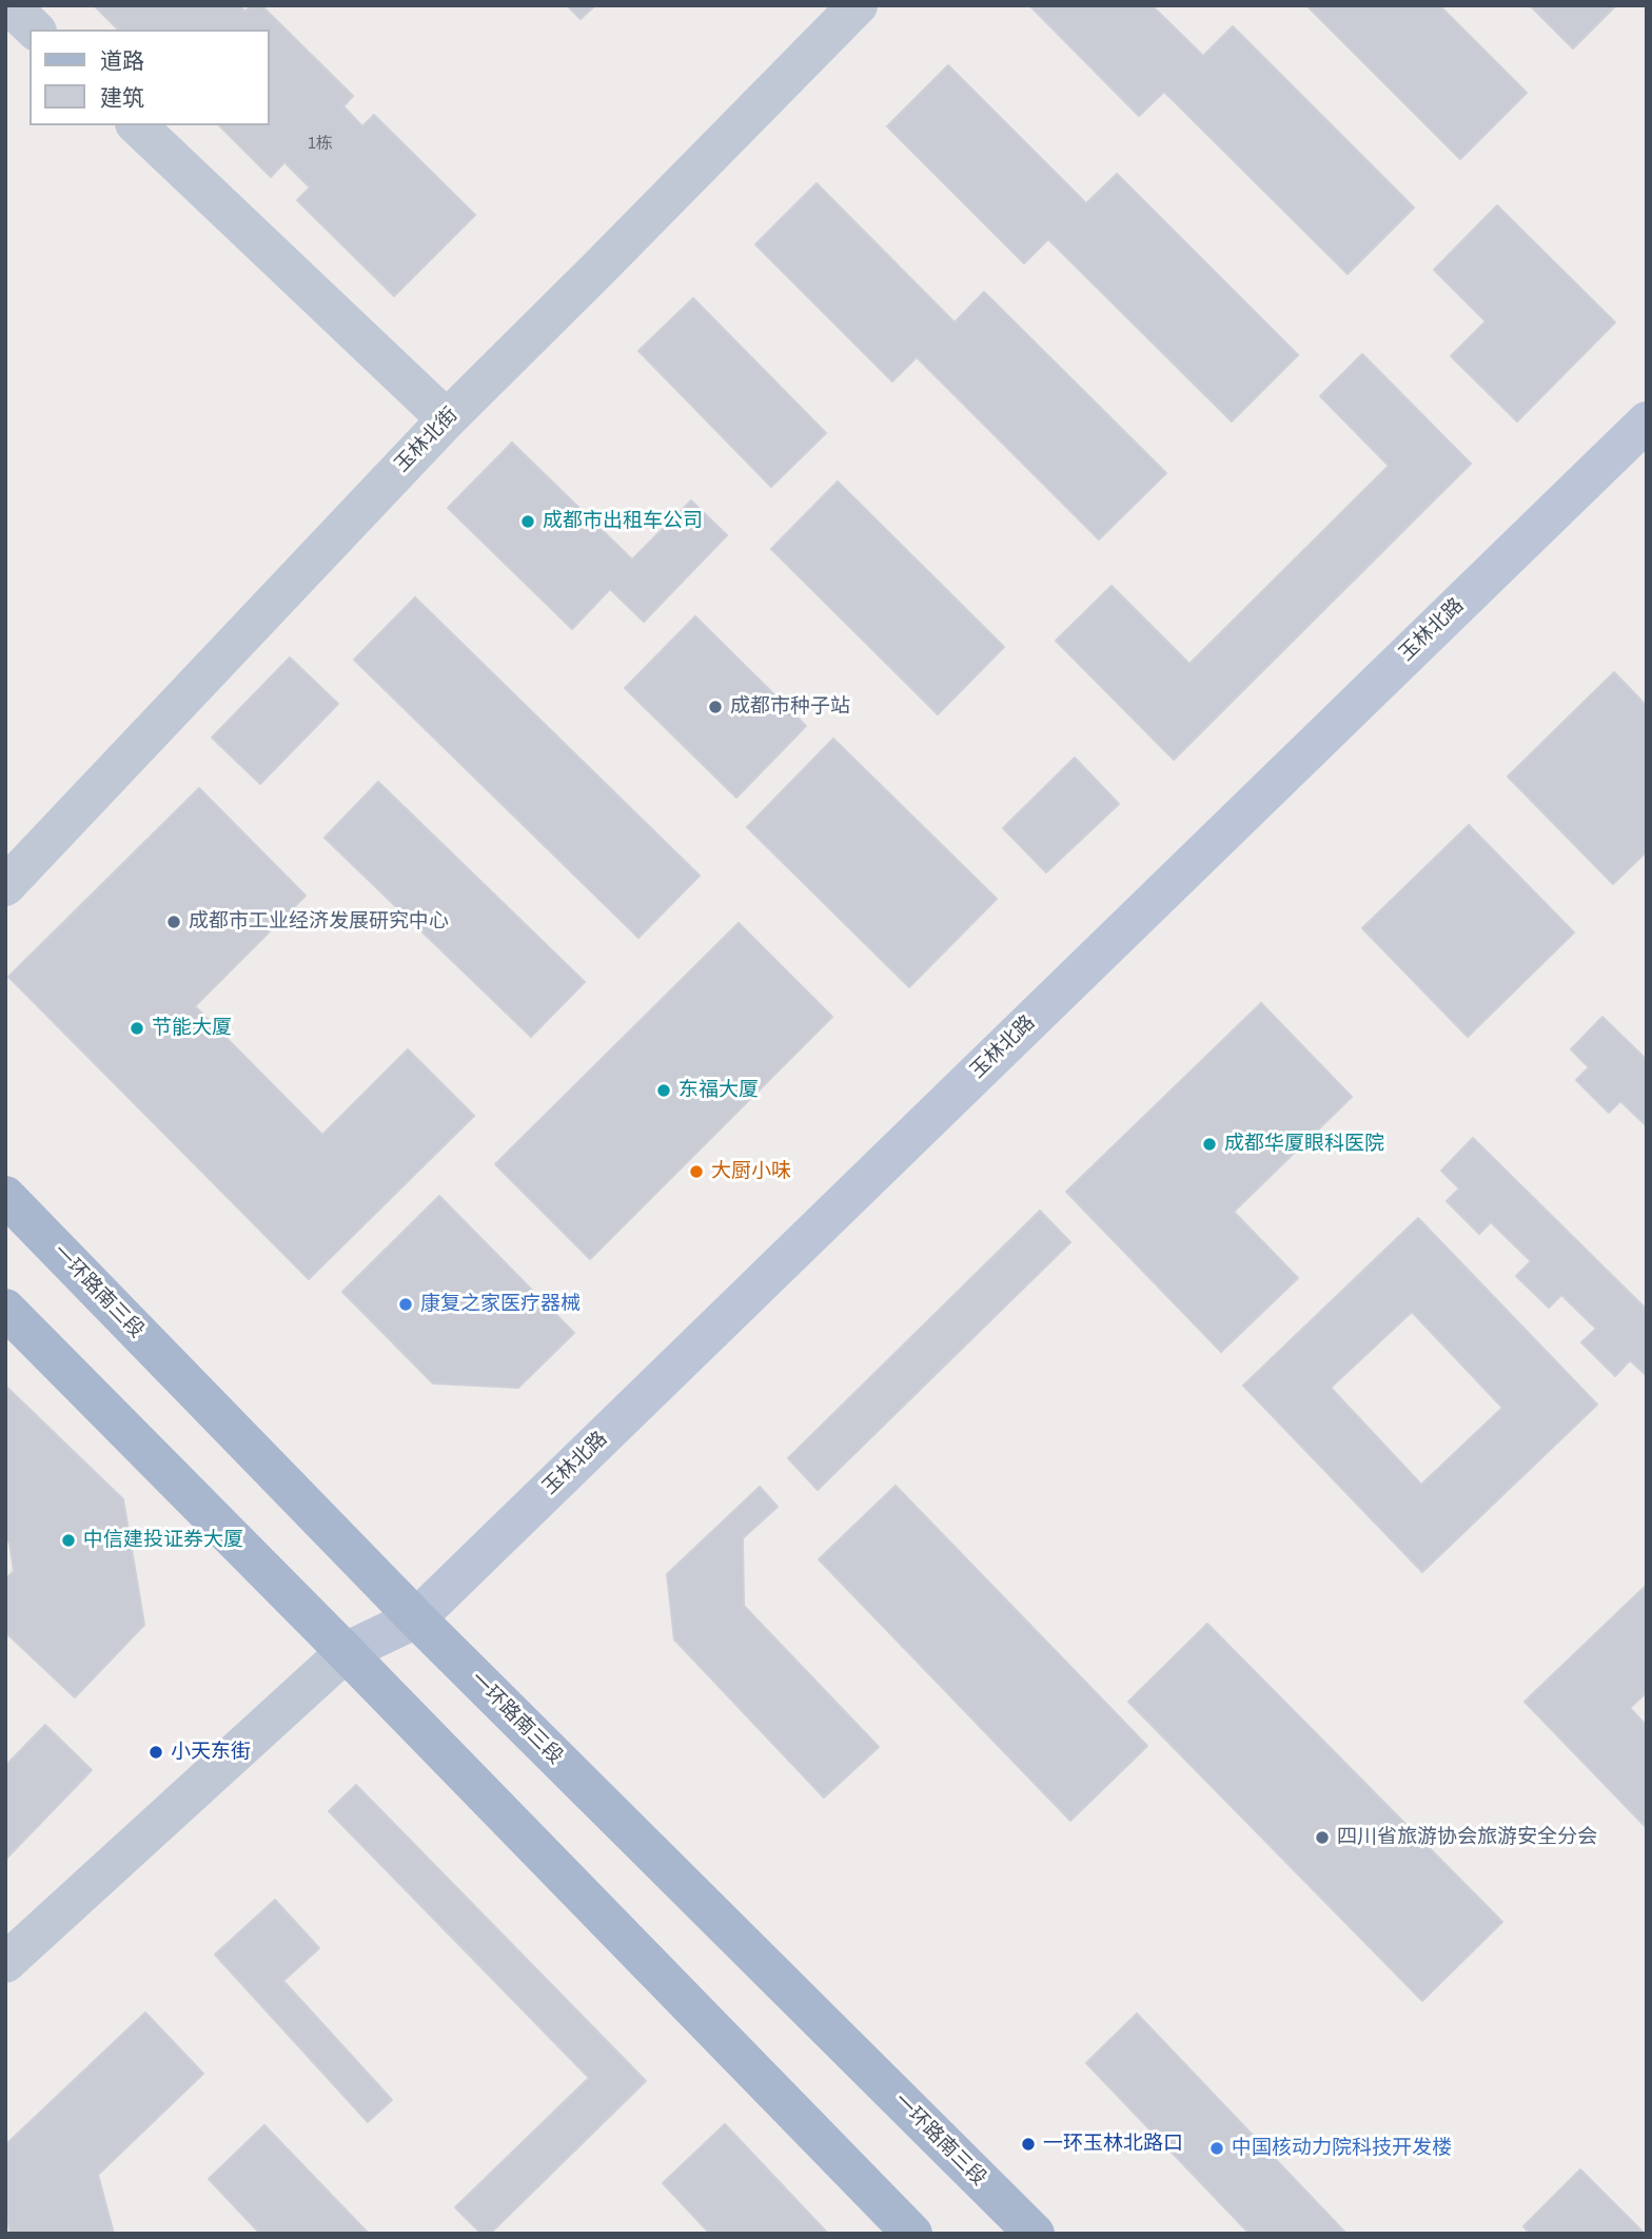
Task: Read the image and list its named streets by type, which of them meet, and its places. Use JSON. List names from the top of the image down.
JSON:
{
  "streets": {
    "main road": ["玉林北路", "一环路南三段"],
    "street": ["玉林北街"]
  },
  "crossings": [
    ["玉林北路", "一环路南三段"]
  ],
  "places": [
    "成都市出租车公司",
    "成都市种子站",
    "成都市工业经济发展研究中心",
    "节能大厦",
    "东福大厦",
    "成都华厦眼科医院",
    "大厨小味",
    "康复之家医疗器械",
    "中信建投证券大厦",
    "小天东街",
    "四川省旅游协会旅游安全分会",
    "一环玉林北路口",
    "中国核动力院科技开发楼"
  ],
  "house_numbers": ["1栋"],
  "legend": ["道路", "建筑"]
}
